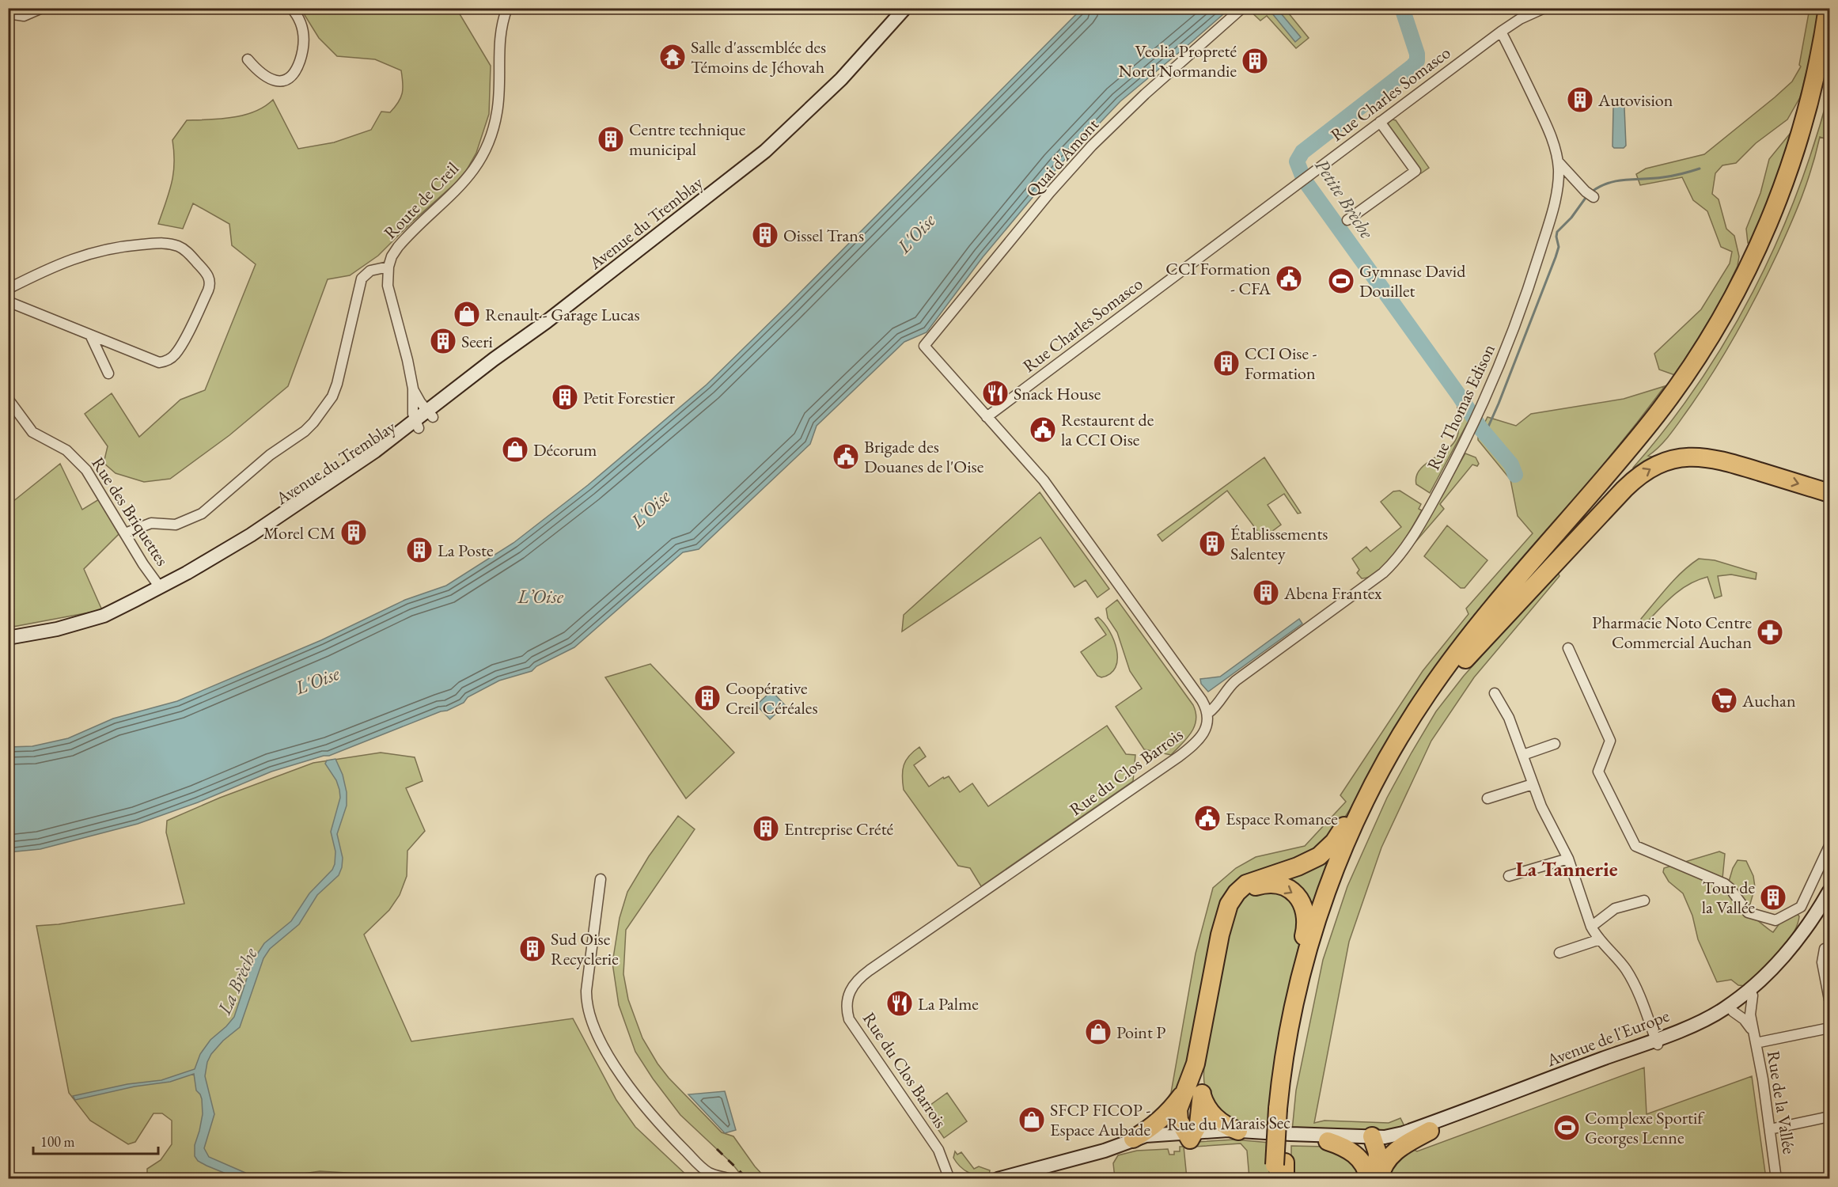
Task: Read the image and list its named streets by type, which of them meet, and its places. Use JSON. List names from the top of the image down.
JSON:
{
  "streets": {
    "street": [
      "Rue Charles Somasco",
      "Quai d'Amont",
      "Route de Creil",
      "Avenue du Tremblay",
      "Rue Thomas Edison",
      "Rue des Briquettes",
      "Rue du Clos Barrois",
      "Avenue de l'Europe",
      "Rue de la Vallée",
      "Rue du Marais Sec"
    ]
  },
  "crossings": [
    ["Rue Charles Somasco", "Quai d'Amont"],
    ["Rue Charles Somasco", "Rue Thomas Edison"],
    ["Route de Creil", "Avenue du Tremblay"],
    ["Avenue du Tremblay", "Rue des Briquettes"],
    ["Rue Thomas Edison", "Rue du Clos Barrois"],
    ["Avenue de l'Europe", "Rue de la Vallée"],
    ["Avenue de l'Europe", "Rue du Marais Sec"]
  ],
  "districts": ["La Tannerie"],
  "water": [
    "Petite Brèche",
    "L'Oise",
    "L’Oise",
    "La Brèche"
  ],
  "places": {
    "temple": ["Salle d'assemblée des Témoins de Jéhovah"],
    "building": [
      "Veolia Propreté Nord Normandie",
      "Autovision",
      "Centre technique municipal",
      "Oissel Trans",
      "Seeri",
      "CCI Oise - Formation",
      "Petit Forestier",
      "Morel CM",
      "Établissements Salentey",
      "La Poste",
      "Abena Frantex",
      "Coopérative Creil Céréales",
      "Entreprise Crété",
      "Tour de la Vallée",
      "Sud Oise Recyclerie"
    ],
    "public building": [
      "CCI Formation - CFA",
      "Restaurent de la CCI Oise",
      "Brigade des Douanes de l'Oise",
      "Espace Romance"
    ],
    "sports": ["Gymnase David Douillet", "Complexe Sportif Georges Lenne"],
    "shop": [
      "Renault - Garage Lucas",
      "Décorum",
      "Point P",
      "SFCP FICOP - Espace Aubade"
    ],
    "restaurant": ["Snack House", "La Palme"],
    "pharmacy": ["Pharmacie Noto Centre Commercial Auchan"],
    "supermarket": ["Auchan"]
  },
  "scale_bar": "100 m"
}
